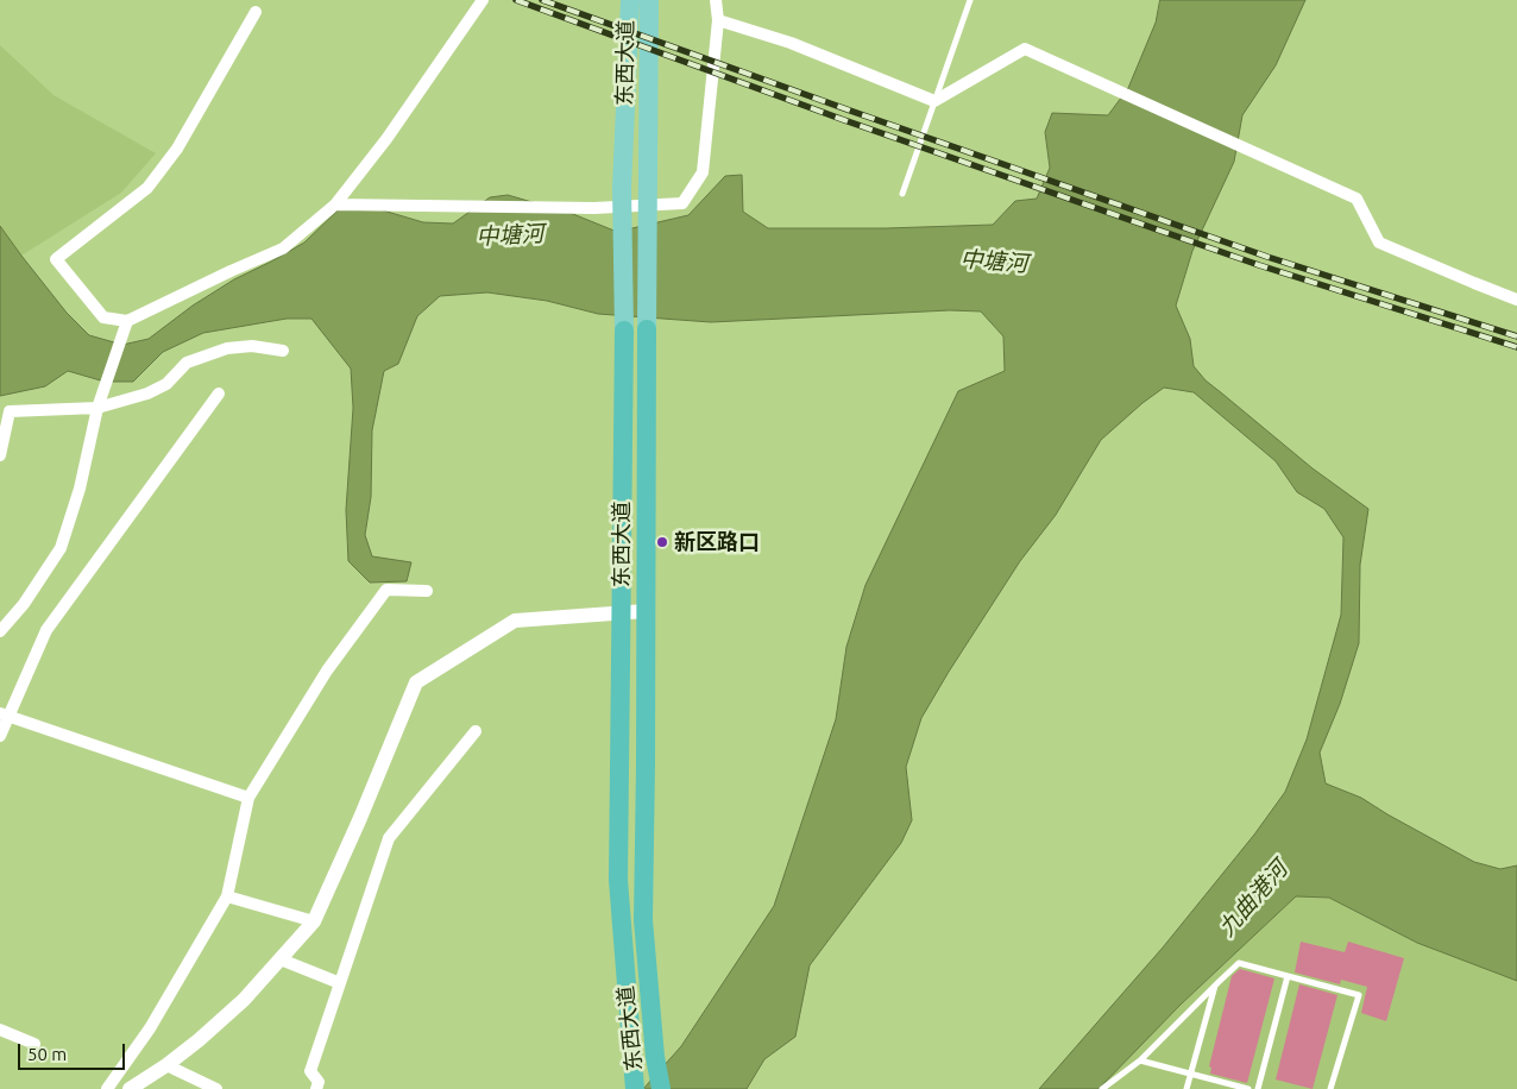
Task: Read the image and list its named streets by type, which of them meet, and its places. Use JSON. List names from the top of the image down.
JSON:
{
  "streets": {
    "highway": ["东西大道"]
  },
  "water": ["中塘河", "九曲港河"],
  "places": ["新区路口"],
  "scale_bar": "50 m"
}
